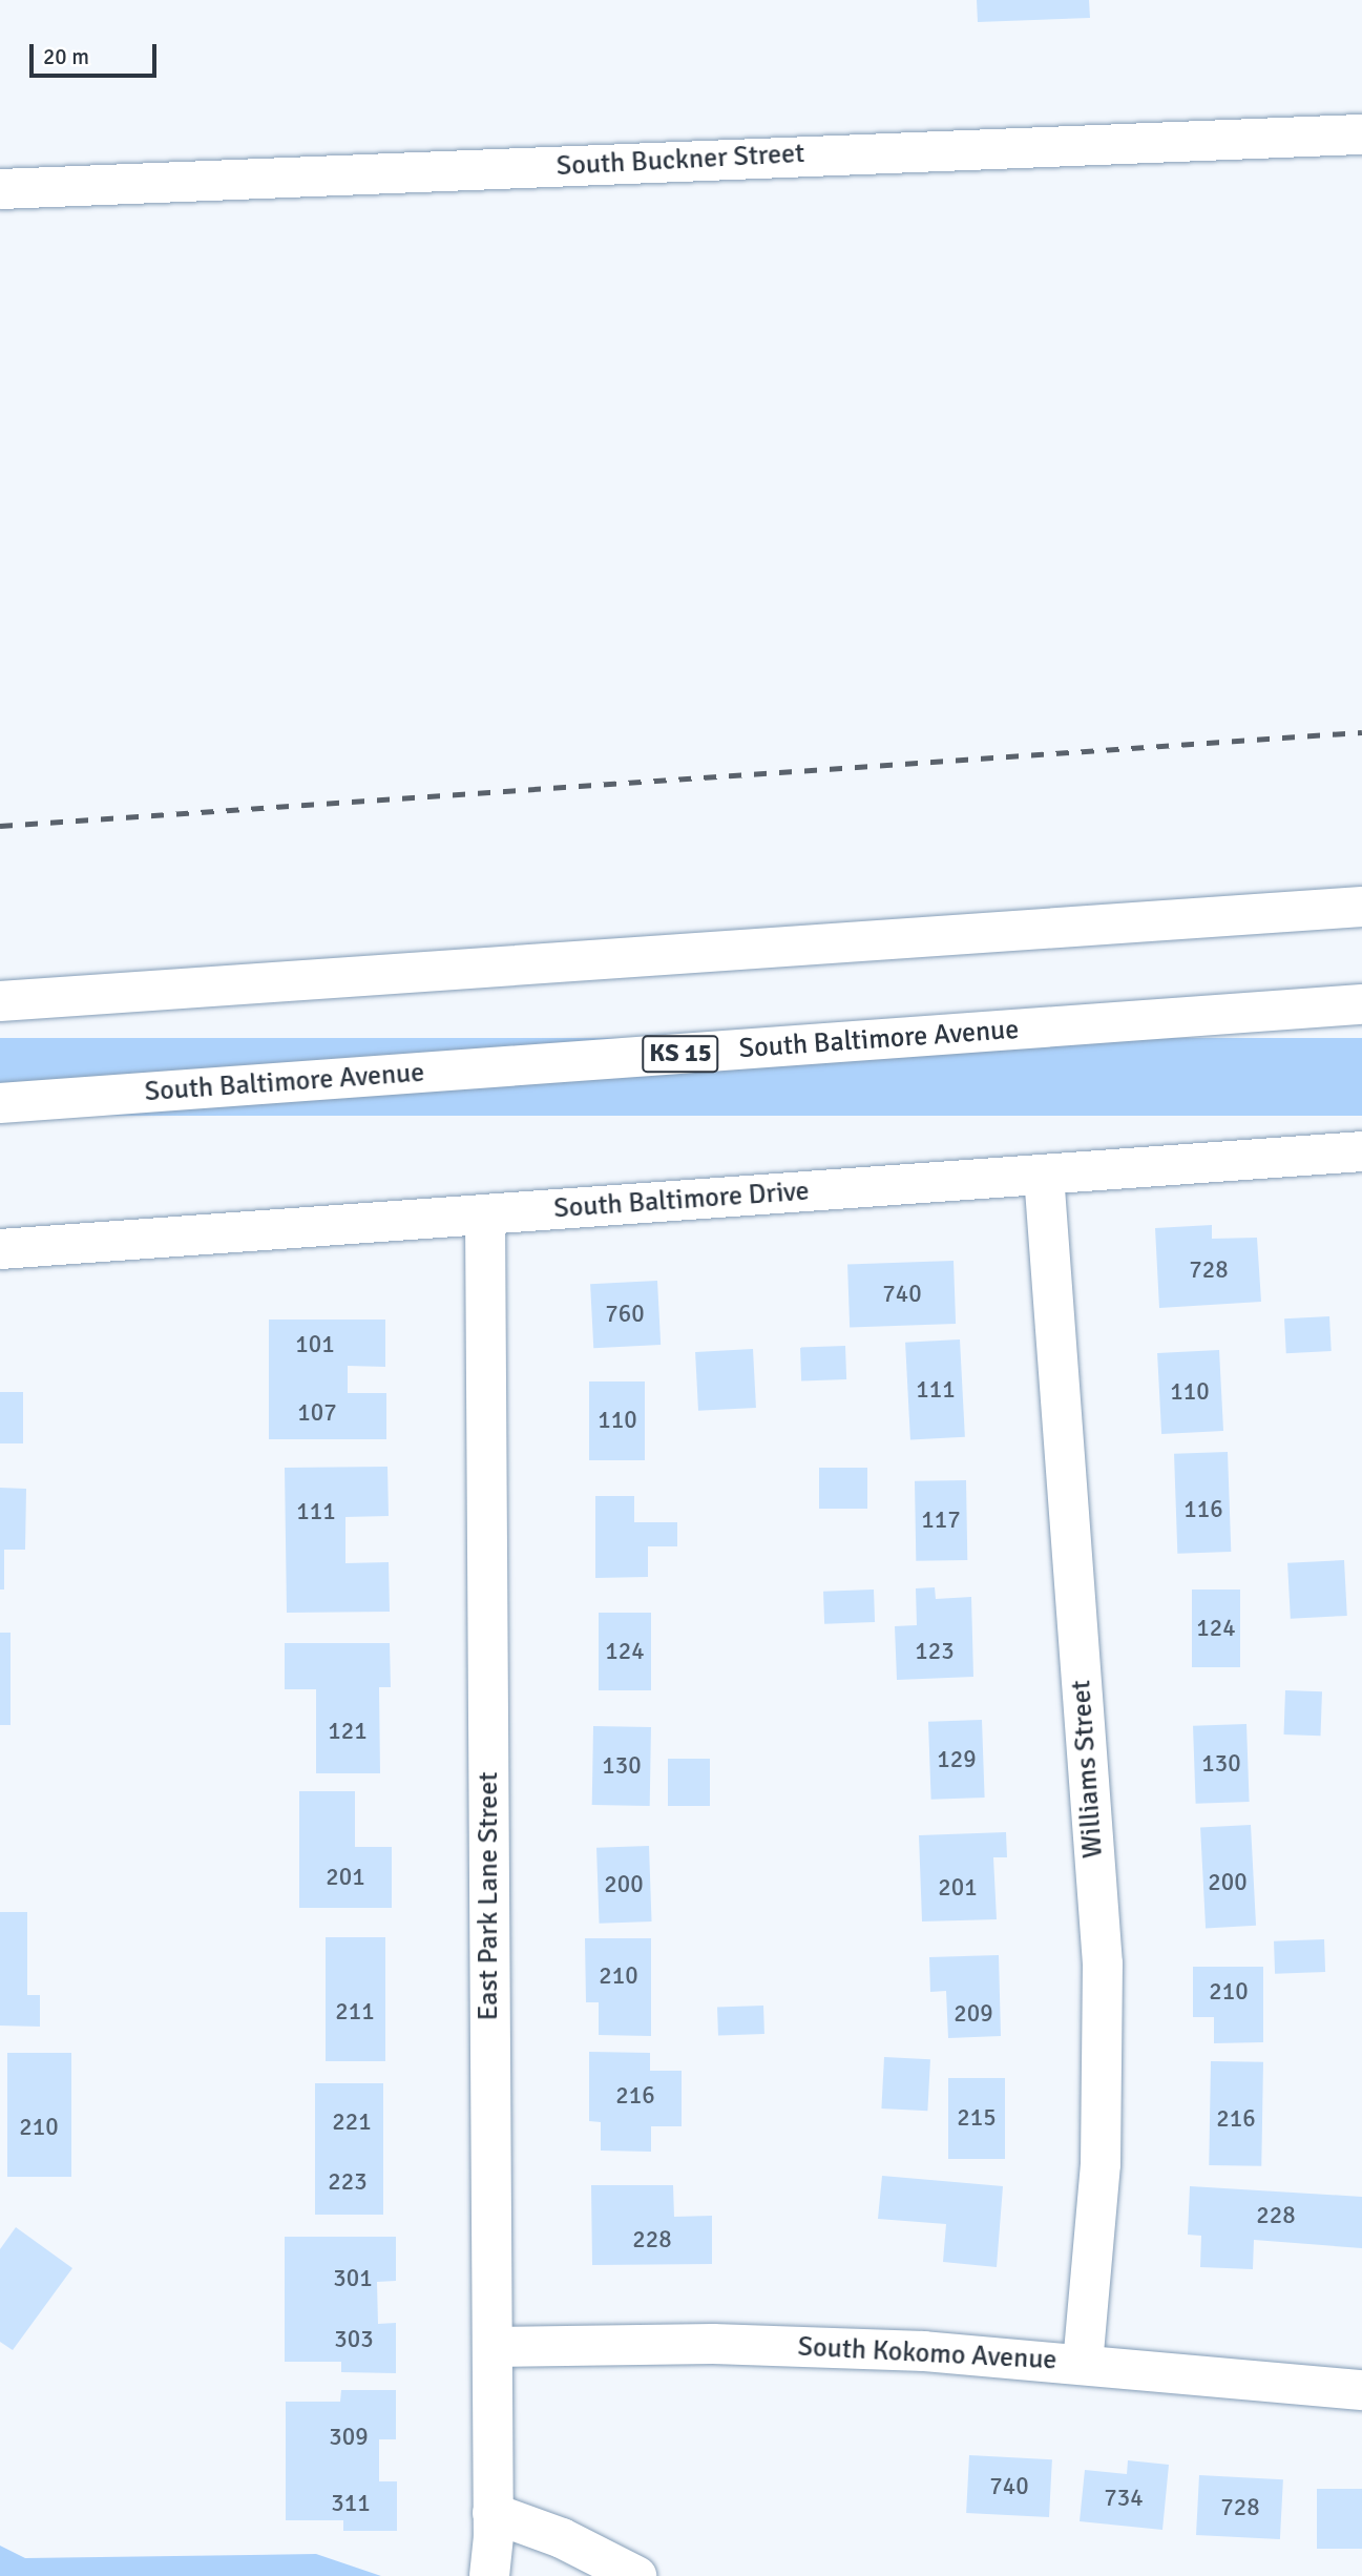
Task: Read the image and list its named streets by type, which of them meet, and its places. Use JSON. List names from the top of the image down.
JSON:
{
  "streets": {
    "street": [
      "South Buckner Street",
      "South Baltimore Avenue",
      "KS 15",
      "South Baltimore Drive",
      "Williams Street",
      "East Park Lane Street",
      "South Kokomo Avenue"
    ]
  },
  "crossings": [
    ["South Baltimore Drive", "Williams Street"],
    ["South Baltimore Drive", "East Park Lane Street"],
    ["Williams Street", "South Kokomo Avenue"],
    ["East Park Lane Street", "South Kokomo Avenue"]
  ],
  "house_numbers": [
    "728",
    "740",
    "760",
    "101",
    "111",
    "110",
    "107",
    "110",
    "116",
    "111",
    "117",
    "124",
    "124",
    "123",
    "121",
    "129",
    "130",
    "130",
    "201",
    "200",
    "200",
    "201",
    "210",
    "210",
    "211",
    "209",
    "216",
    "215",
    "216",
    "221",
    "210",
    "223",
    "228",
    "228",
    "301",
    "303",
    "309",
    "740",
    "734",
    "311",
    "728"
  ],
  "scale_bar": "20 m"
}
